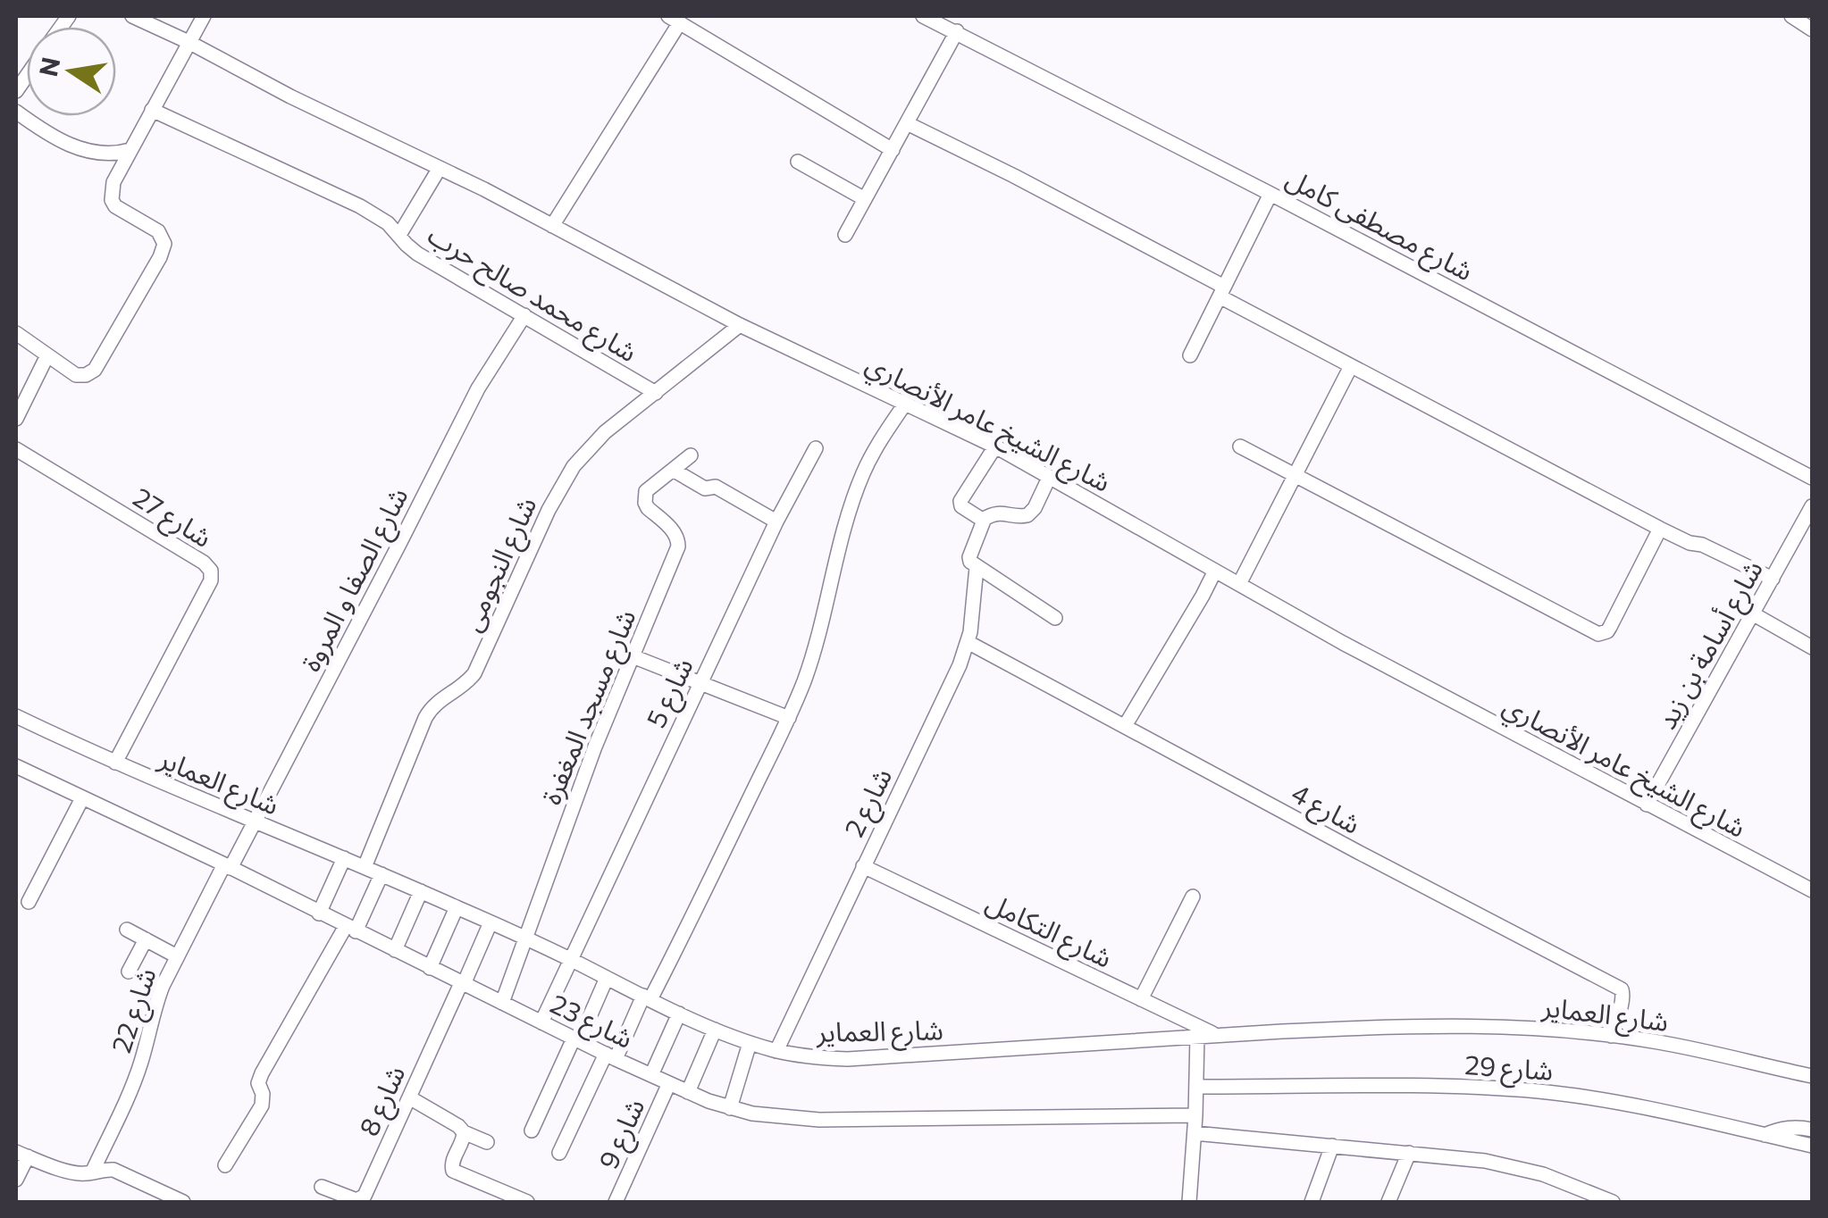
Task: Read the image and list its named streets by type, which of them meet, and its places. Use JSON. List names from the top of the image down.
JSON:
{
  "streets": {
    "street": [
      "شارع مصطفى كامل",
      "شارع محمد صالح حرب",
      "شارع الشيخ عامر الأنصاري",
      "شارع 27",
      "شارع النجومى",
      "شارع الصفا و المروة",
      "شارع أسامة بن زيد",
      "شارع 5",
      "شارع مسجد المغفرة",
      "شارع العماير",
      "شارع 2",
      "شارع 4",
      "شارع التكامل",
      "شارع 22",
      "شارع 23",
      "شارع 29",
      "شارع 8",
      "شارع 9"
    ]
  },
  "crossings": [
    ["شارع محمد صالح حرب", "شارع النجومى"],
    ["شارع محمد صالح حرب", "شارع الصفا و المروة"],
    ["شارع الشيخ عامر الأنصاري", "شارع النجومى"],
    ["شارع الشيخ عامر الأنصاري", "شارع أسامة بن زيد"],
    ["شارع 27", "شارع العماير"],
    ["شارع النجومى", "شارع العماير"],
    ["شارع الصفا و المروة", "شارع العماير"],
    ["شارع الصفا و المروة", "شارع 22"],
    ["شارع الصفا و المروة", "شارع 23"],
    ["شارع 5", "شارع العماير"],
    ["شارع 5", "شارع 23"],
    ["شارع مسجد المغفرة", "شارع العماير"],
    ["شارع مسجد المغفرة", "شارع 23"],
    ["شارع العماير", "شارع 2"],
    ["شارع العماير", "شارع 4"],
    ["شارع العماير", "شارع التكامل"],
    ["شارع العماير", "شارع 8"],
    ["شارع 2", "شارع 4"],
    ["شارع 2", "شارع التكامل"],
    ["شارع 22", "شارع 23"],
    ["شارع 23", "شارع 8"],
    ["شارع 23", "شارع 9"]
  ],
  "north": "left"
}
